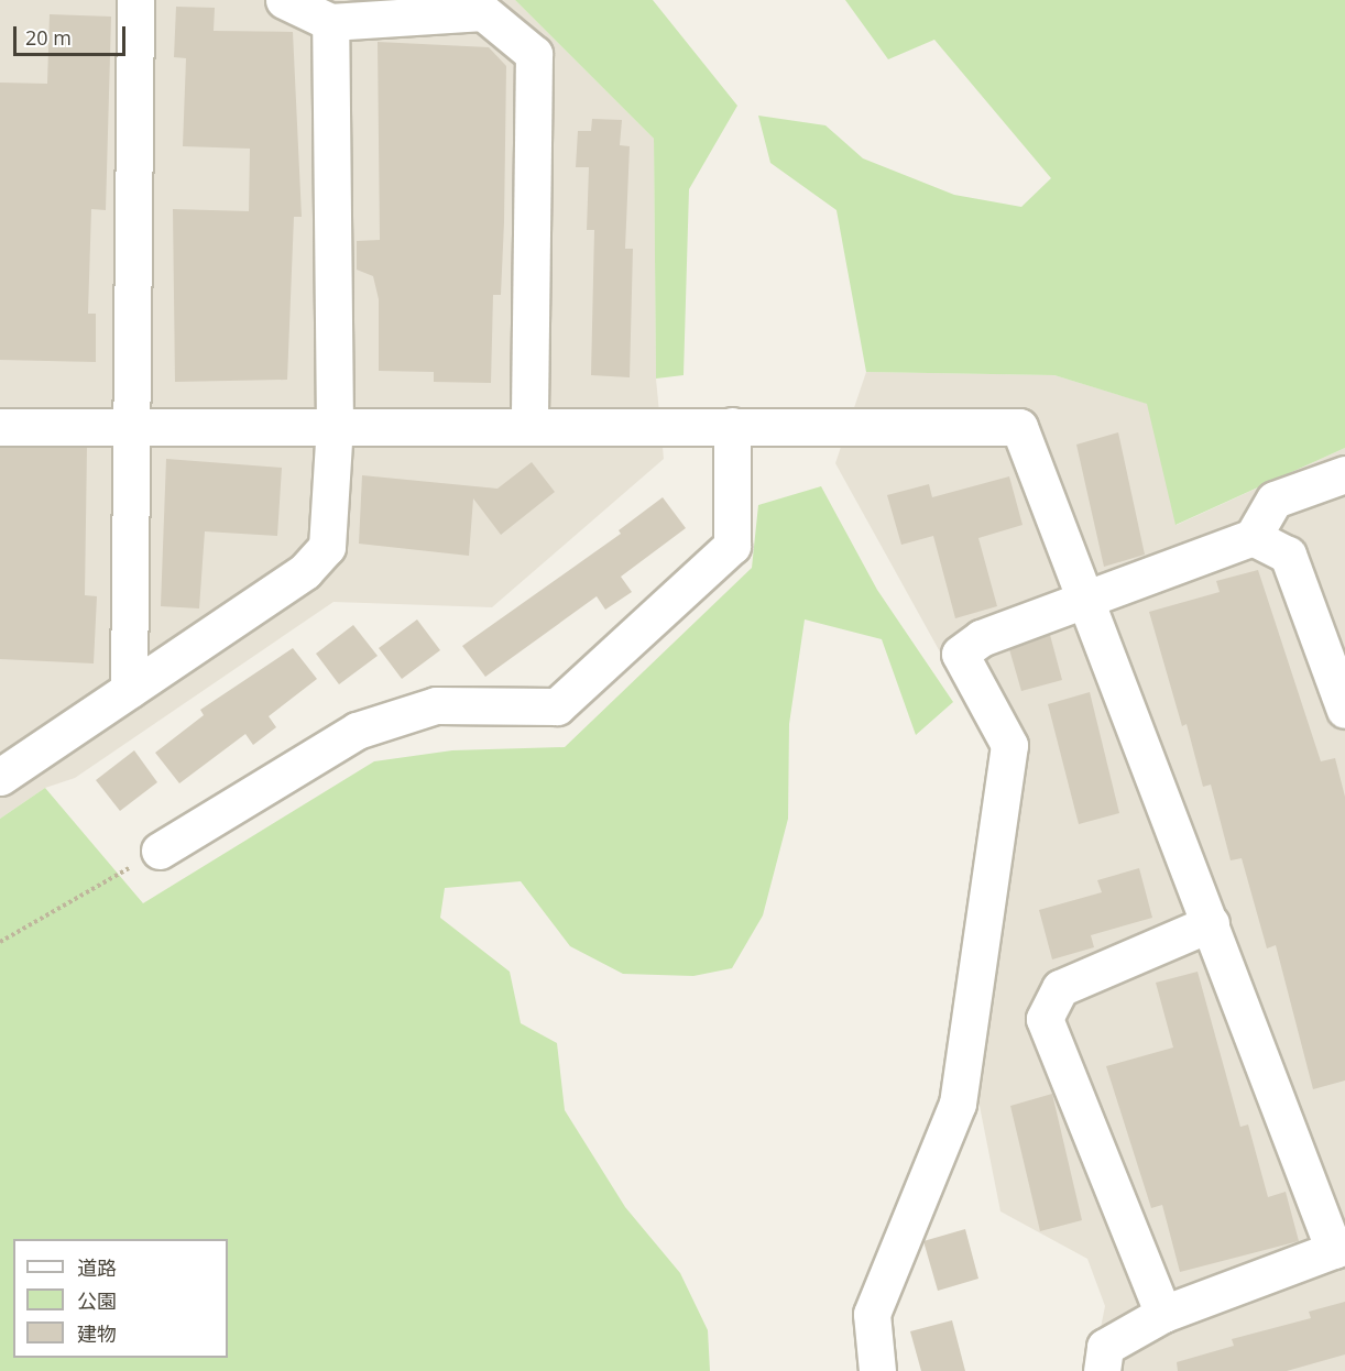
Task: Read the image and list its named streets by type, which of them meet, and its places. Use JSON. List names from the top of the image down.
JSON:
{
  "legend": ["道路", "公園", "建物"],
  "scale_bar": "20 m"
}
